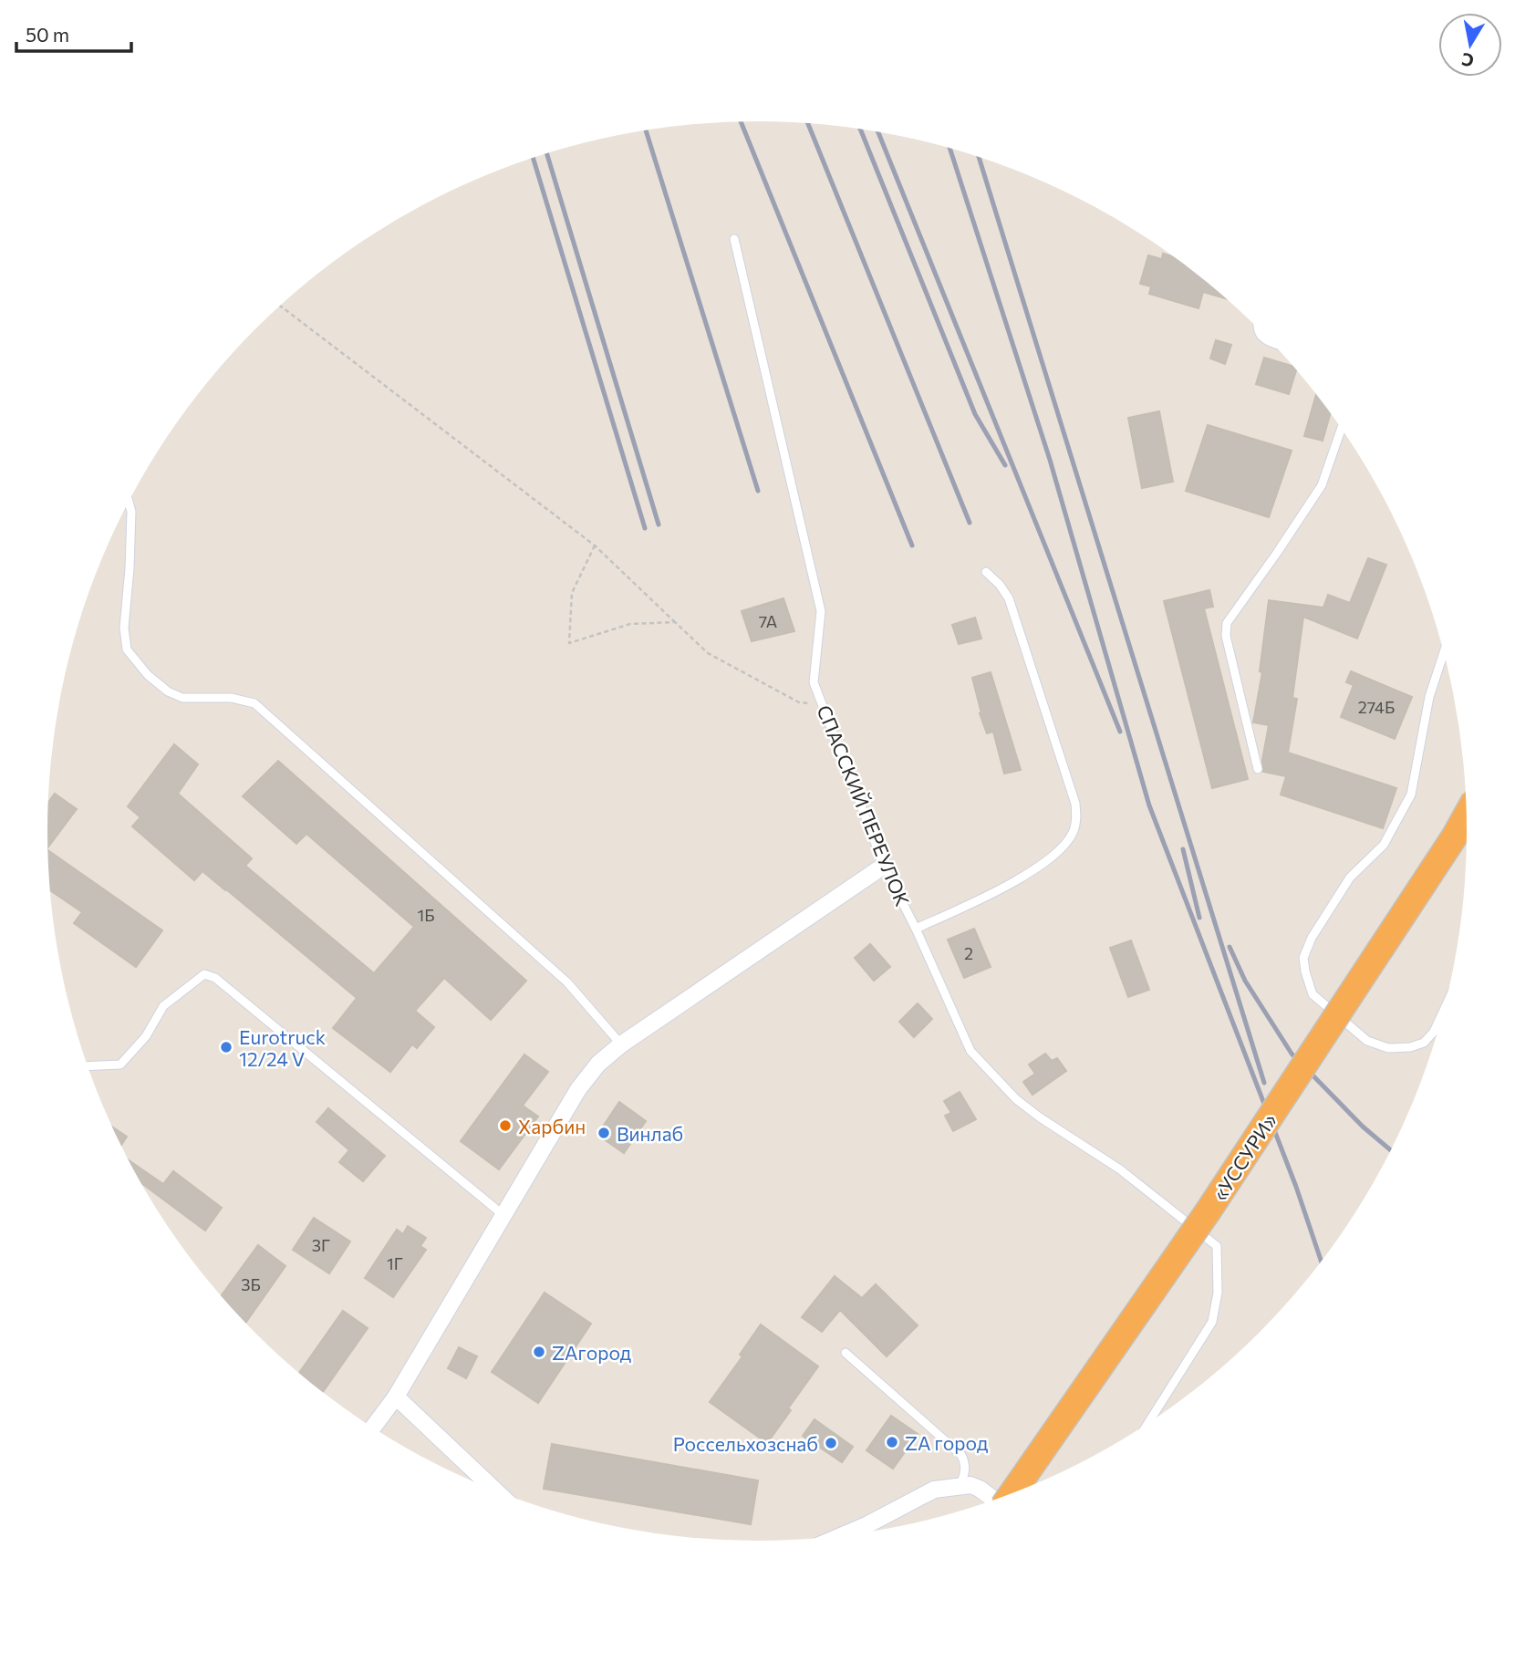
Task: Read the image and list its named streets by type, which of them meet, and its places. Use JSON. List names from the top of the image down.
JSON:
{
  "streets": {
    "highway": ["«УССУРИ»"],
    "lane": ["СПАССКИЙ ПЕРЕУЛОК"]
  },
  "places": [
    "Eurotruck 12/24 V",
    "Харбин",
    "Винлаб",
    "ZAгород",
    "ZA город",
    "Россельхозснаб"
  ],
  "house_numbers": [
    "7А",
    "274Б",
    "1Б",
    "2",
    "3Г",
    "1Г",
    "3Б"
  ],
  "scale_bar": "50 m",
  "north": "bottom"
}
